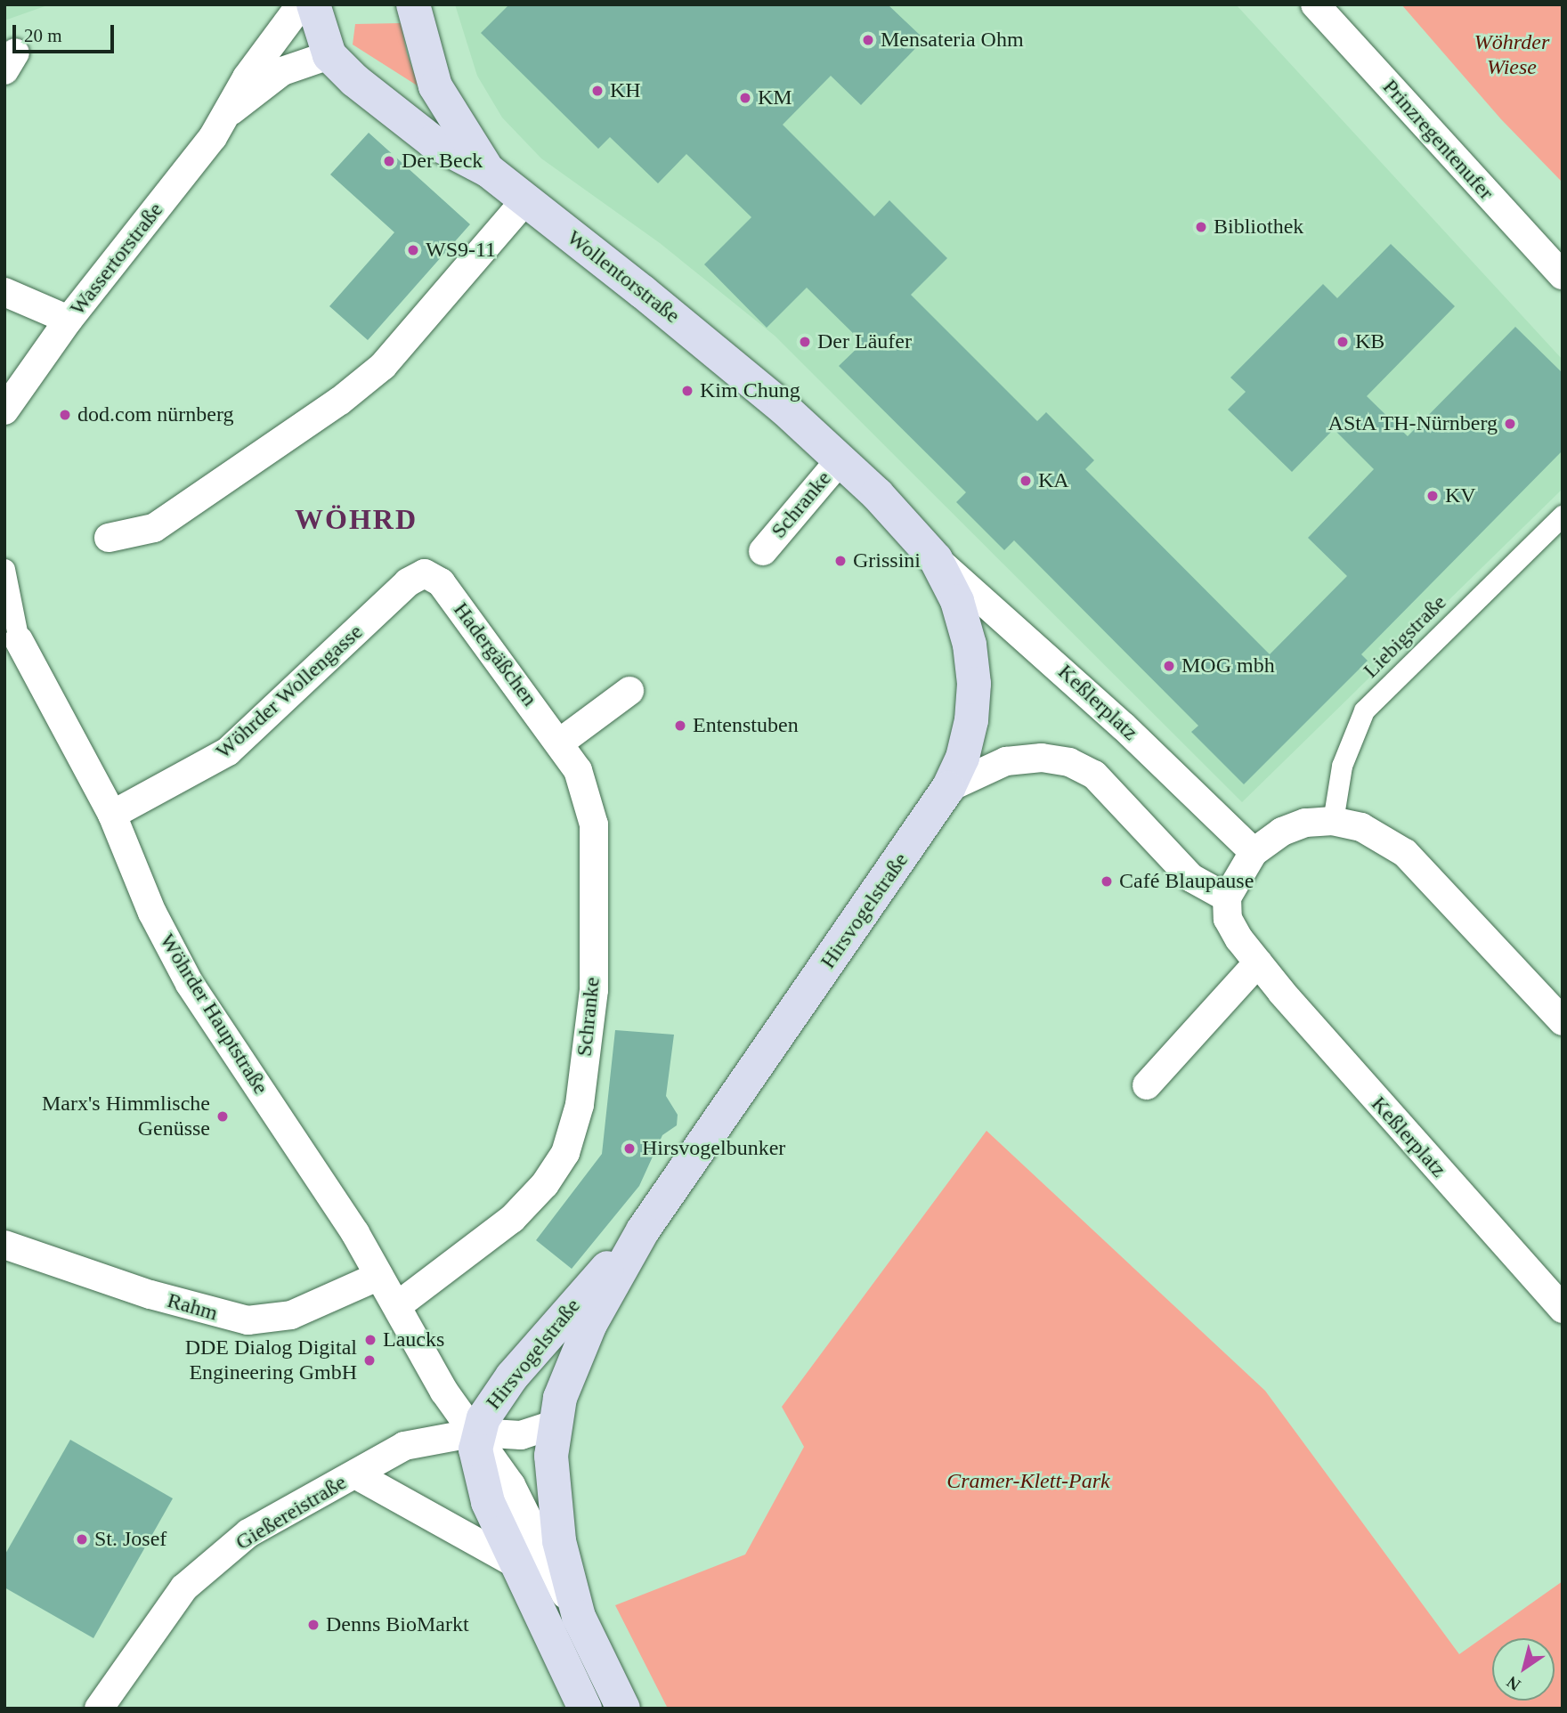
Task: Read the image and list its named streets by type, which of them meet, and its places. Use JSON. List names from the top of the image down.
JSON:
{
  "streets": {
    "main road": ["Wollentorstraße", "Hirsvogelstraße"],
    "street": [
      "Prinzregentenufer",
      "Wassertorstraße",
      "Schranke",
      "Liebigstraße",
      "Hadergäßchen",
      "Wöhrder Wollengasse",
      "Keßlerplatz",
      "Wöhrder Hauptstraße",
      "Rahm",
      "Gießereistraße"
    ]
  },
  "crossings": [
    ["Wassertorstraße", "Wollentorstraße"],
    ["Wollentorstraße", "Schranke"],
    ["Wollentorstraße", "Keßlerplatz"],
    ["Wollentorstraße", "Hirsvogelstraße"],
    ["Schranke", "Hadergäßchen"],
    ["Schranke", "Wöhrder Hauptstraße"],
    ["Hadergäßchen", "Wöhrder Wollengasse"],
    ["Wöhrder Wollengasse", "Wöhrder Hauptstraße"],
    ["Keßlerplatz", "Hirsvogelstraße"],
    ["Hirsvogelstraße", "Wöhrder Hauptstraße"],
    ["Hirsvogelstraße", "Gießereistraße"],
    ["Wöhrder Hauptstraße", "Rahm"],
    ["Wöhrder Hauptstraße", "Gießereistraße"]
  ],
  "districts": ["WÖHRD"],
  "parks": ["Wöhrder Wiese", "Cramer-Klett-Park"],
  "places": [
    "Mensateria Ohm",
    "KH",
    "KM",
    "Der Beck",
    "Bibliothek",
    "WS9-11",
    "Der Läufer",
    "KB",
    "Kim Chung",
    "dod.com nürnberg",
    "AStA TH-Nürnberg",
    "KA",
    "KV",
    "Grissini",
    "MOG mbh",
    "Entenstuben",
    "Café Blaupause",
    "Marx's Himmlische Genüsse",
    "Hirsvogelbunker",
    "Laucks",
    "DDE Dialog Digital Engineering GmbH",
    "St. Josef",
    "Denns BioMarkt"
  ],
  "scale_bar": "20 m",
  "north": "bottom left"
}
